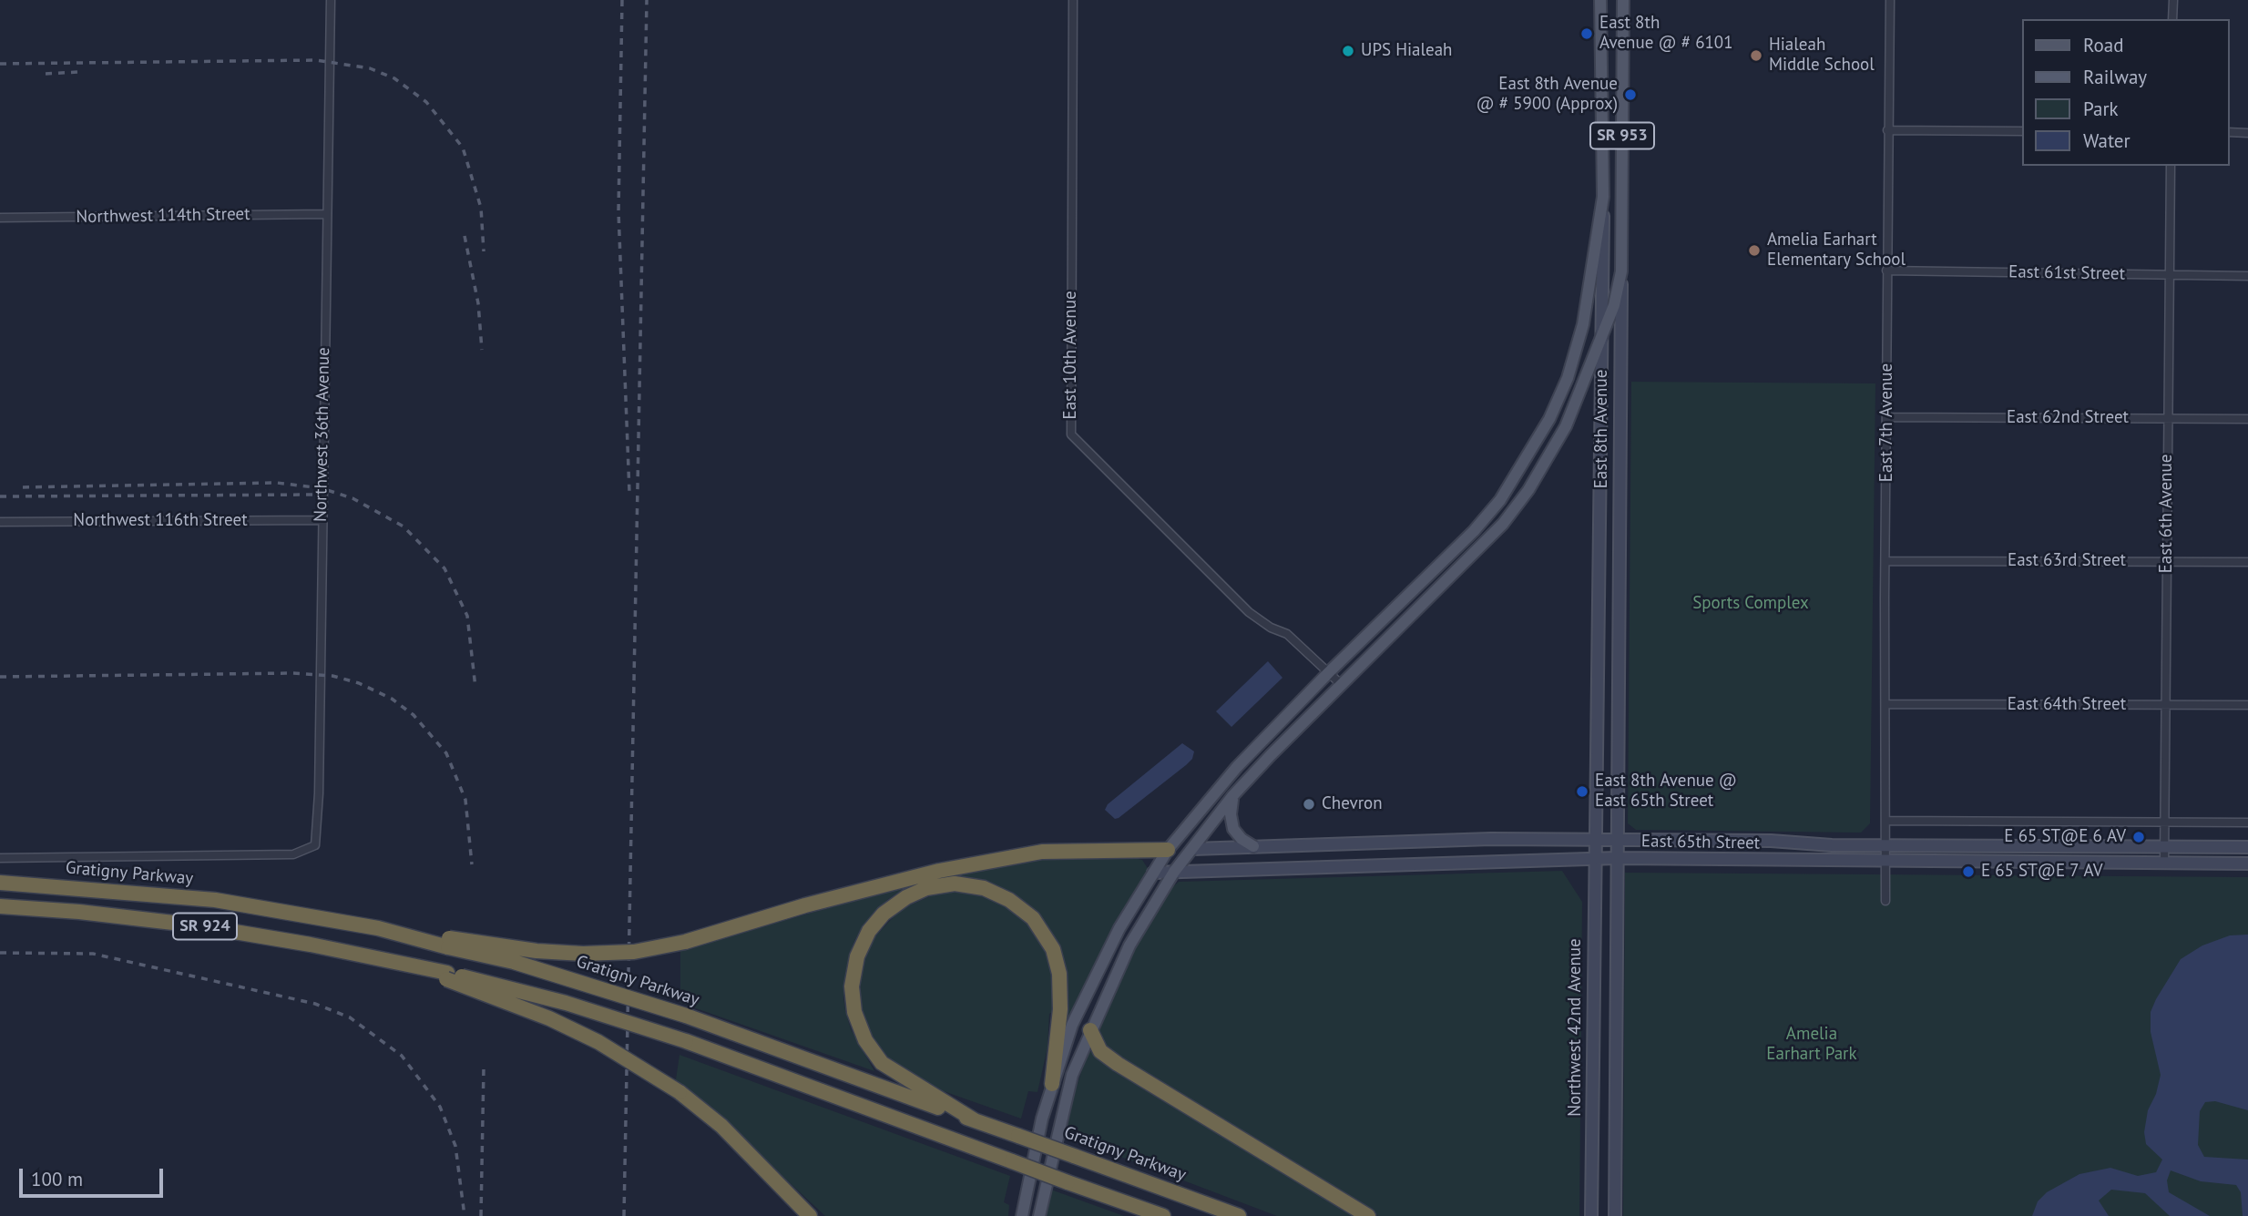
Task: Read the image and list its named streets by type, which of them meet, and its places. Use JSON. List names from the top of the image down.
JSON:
{
  "streets": {
    "highway": ["Gratigny Parkway", "SR 924"],
    "main road": [
      "SR 953",
      "East 8th Avenue",
      "East 65th Street",
      "Northwest 42nd Avenue"
    ],
    "street": [
      "Northwest 114th Street",
      "East 61st Street",
      "East 10th Avenue",
      "East 62nd Street",
      "East 7th Avenue",
      "Northwest 36th Avenue",
      "East 6th Avenue",
      "Northwest 116th Street",
      "East 63rd Street",
      "East 64th Street"
    ]
  },
  "crossings": [
    ["SR 953", "East 8th Avenue"],
    ["SR 953", "East 65th Street"],
    ["Northwest 114th Street", "Northwest 36th Avenue"],
    ["East 61st Street", "East 7th Avenue"],
    ["East 61st Street", "East 6th Avenue"],
    ["East 62nd Street", "East 7th Avenue"],
    ["East 62nd Street", "East 6th Avenue"],
    ["East 7th Avenue", "East 63rd Street"],
    ["East 7th Avenue", "East 64th Street"],
    ["East 7th Avenue", "East 65th Street"],
    ["East 8th Avenue", "East 65th Street"],
    ["East 8th Avenue", "Northwest 42nd Avenue"],
    ["Northwest 36th Avenue", "Northwest 116th Street"],
    ["East 6th Avenue", "East 63rd Street"],
    ["East 6th Avenue", "East 64th Street"],
    ["East 6th Avenue", "East 65th Street"],
    ["East 65th Street", "Northwest 42nd Avenue"]
  ],
  "parks": ["Sports Complex", "Amelia Earhart Park"],
  "places": [
    "East 8th Avenue @ # 6101",
    "UPS Hialeah",
    "Hialeah Middle School",
    "East 8th Avenue @ # 5900 (Approx)",
    "Amelia Earhart Elementary School",
    "East 8th Avenue @ East 65th Street",
    "Chevron",
    "E 65 ST@E 6 AV",
    "E 65 ST@E 7 AV"
  ],
  "legend": [
    "Road",
    "Railway",
    "Park",
    "Water"
  ],
  "scale_bar": "100 m"
}
